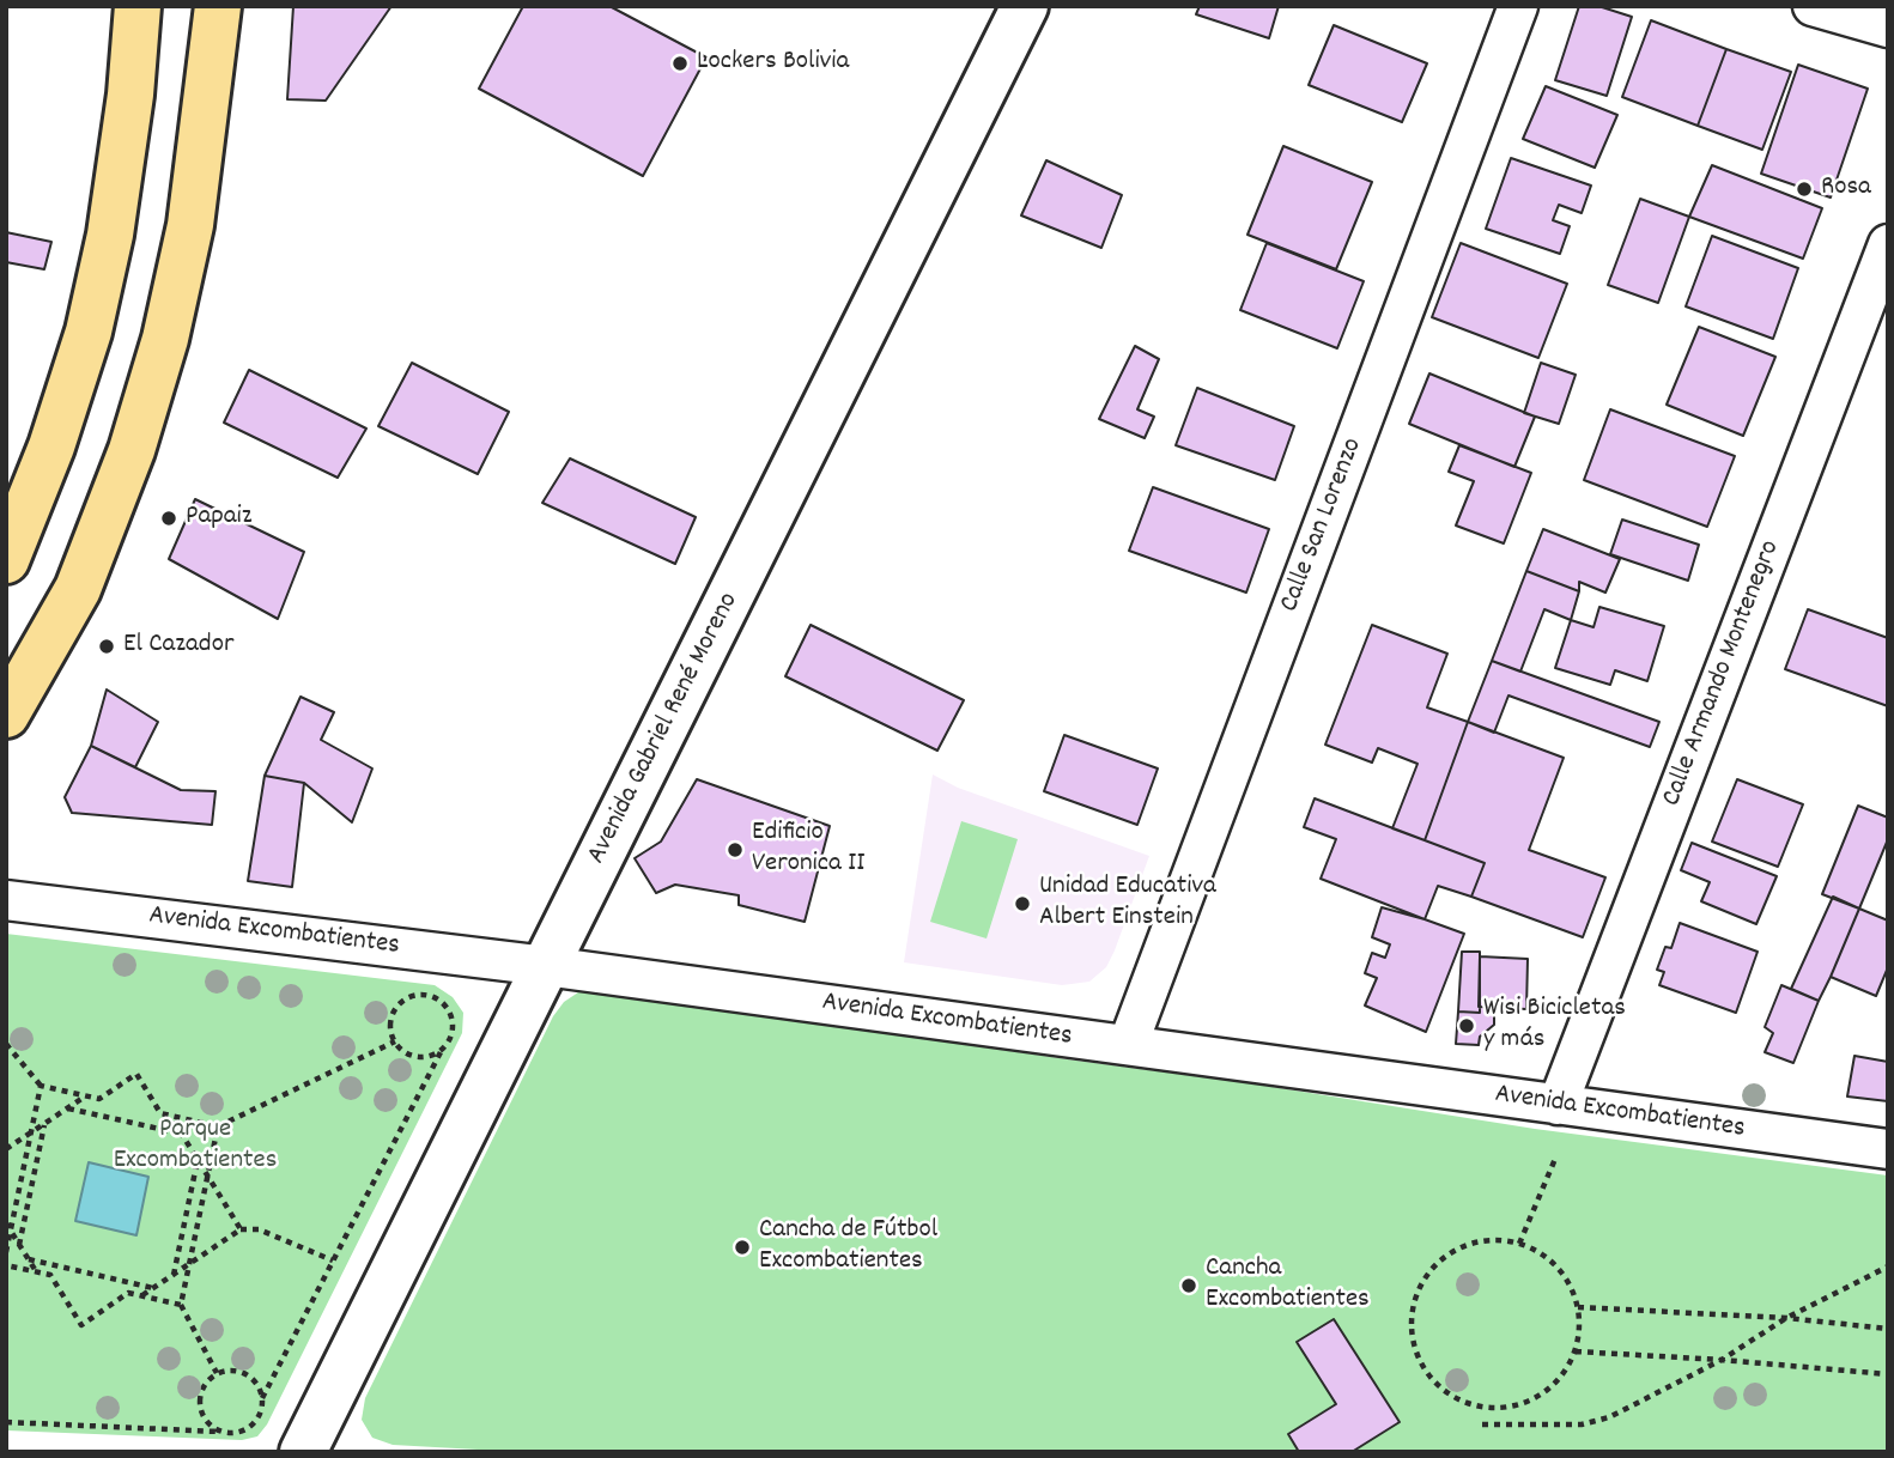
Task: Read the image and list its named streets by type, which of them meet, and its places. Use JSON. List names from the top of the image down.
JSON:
{
  "streets": {
    "street": [
      "Calle San Lorenzo",
      "Calle Armando Montenegro",
      "Avenida Gabriel René Moreno",
      "Avenida Excombatientes"
    ]
  },
  "crossings": [
    ["Calle San Lorenzo", "Avenida Excombatientes"],
    ["Calle Armando Montenegro", "Avenida Excombatientes"],
    ["Avenida Gabriel René Moreno", "Avenida Excombatientes"]
  ],
  "parks": ["Parque Excombatientes"],
  "places": [
    "Lockers Bolivia",
    "Rosa",
    "Papaiz",
    "El Cazador",
    "Edificio Veronica II",
    "Unidad Educativa Albert Einstein",
    "Wisi Bicicletas y más",
    "Cancha de Fútbol Excombatientes",
    "Cancha Excombatientes"
  ]
}
